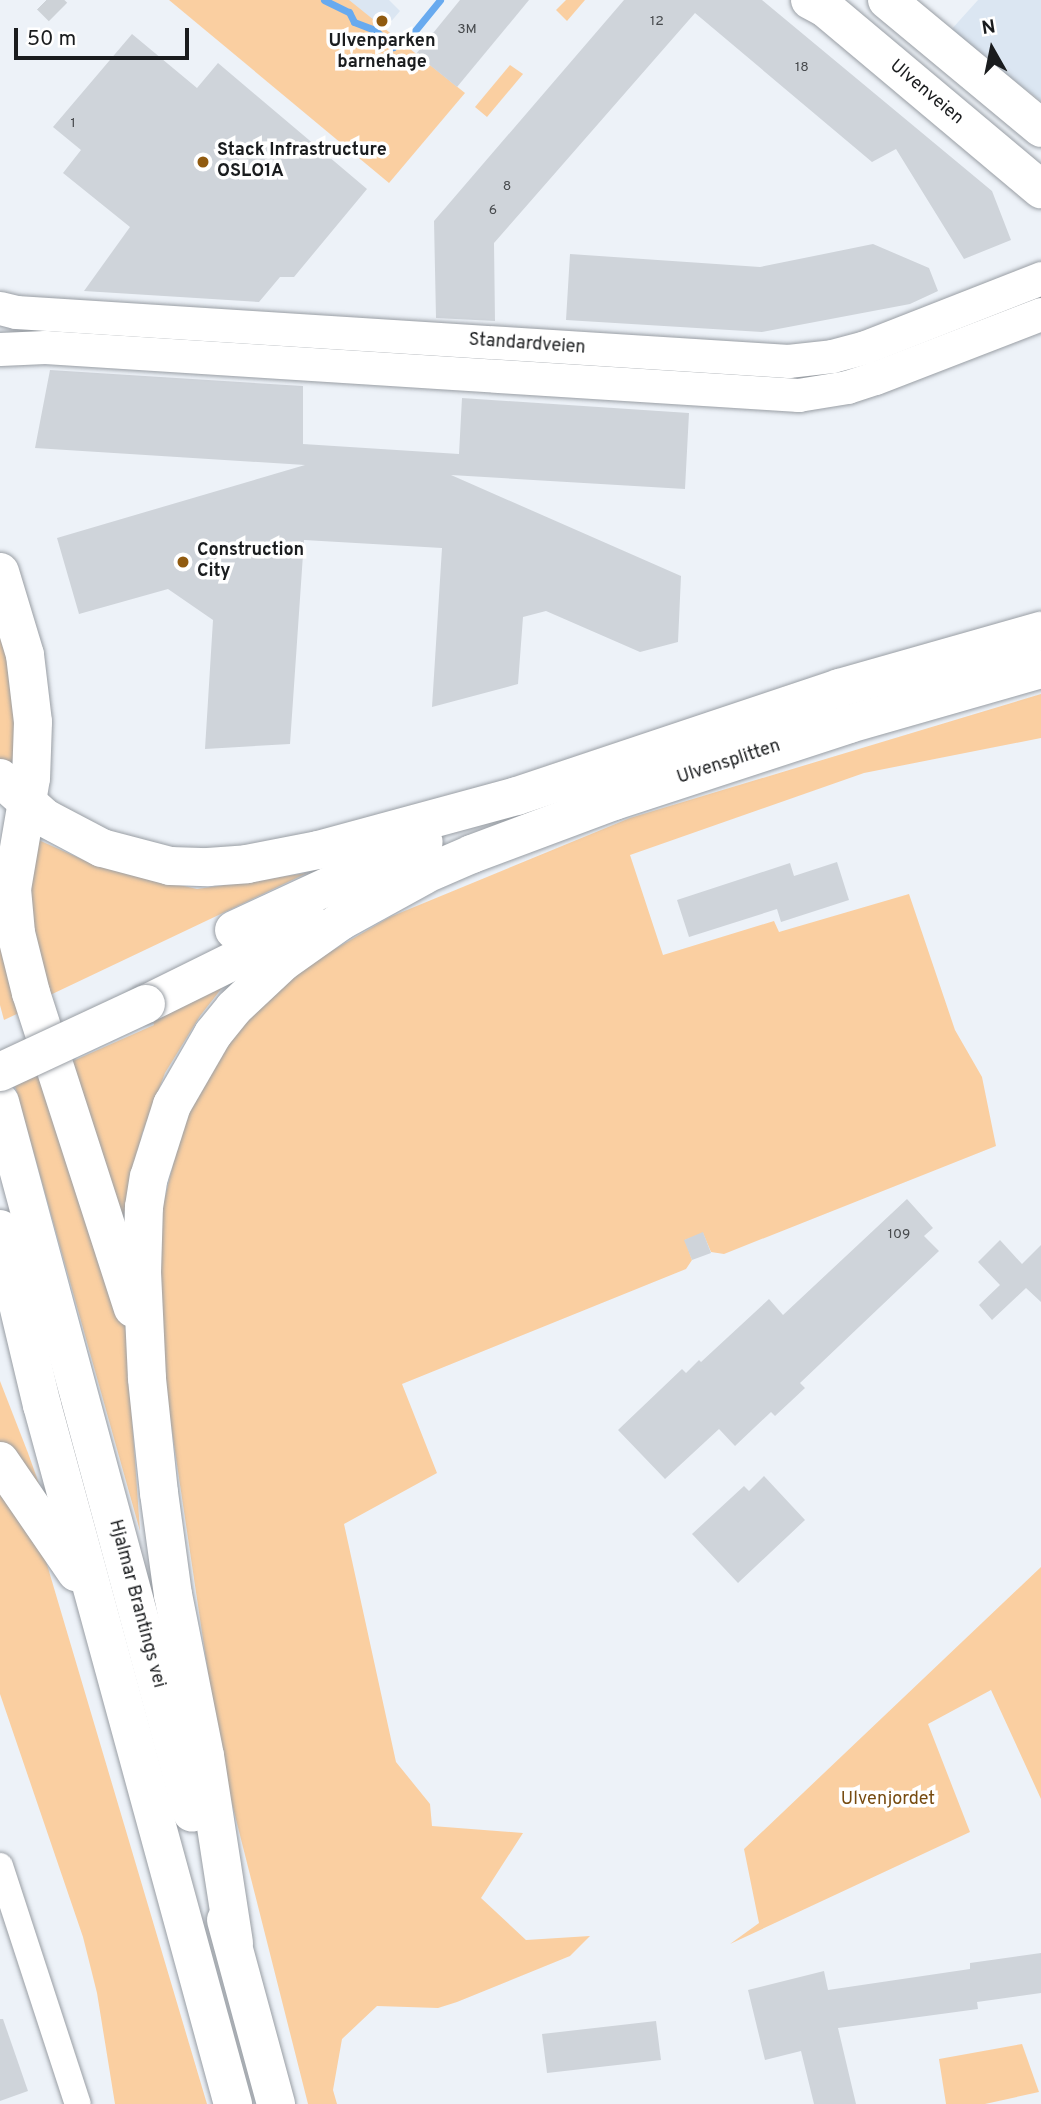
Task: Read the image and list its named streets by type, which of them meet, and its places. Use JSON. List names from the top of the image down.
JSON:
{
  "streets": {
    "main road": ["Ulvenveien", "Ulvensplitten", "Hjalmar Brantings vei"],
    "street": ["Standardveien"]
  },
  "parks": ["Ulvenjordet"],
  "places": ["Ulvenparken barnehage", "Stack Infrastructure OSLO1A", "Construction City"],
  "house_numbers": [
    "12",
    "3M",
    "18",
    "1",
    "8",
    "6",
    "109"
  ],
  "scale_bar": "50 m",
  "north": "top"
}
